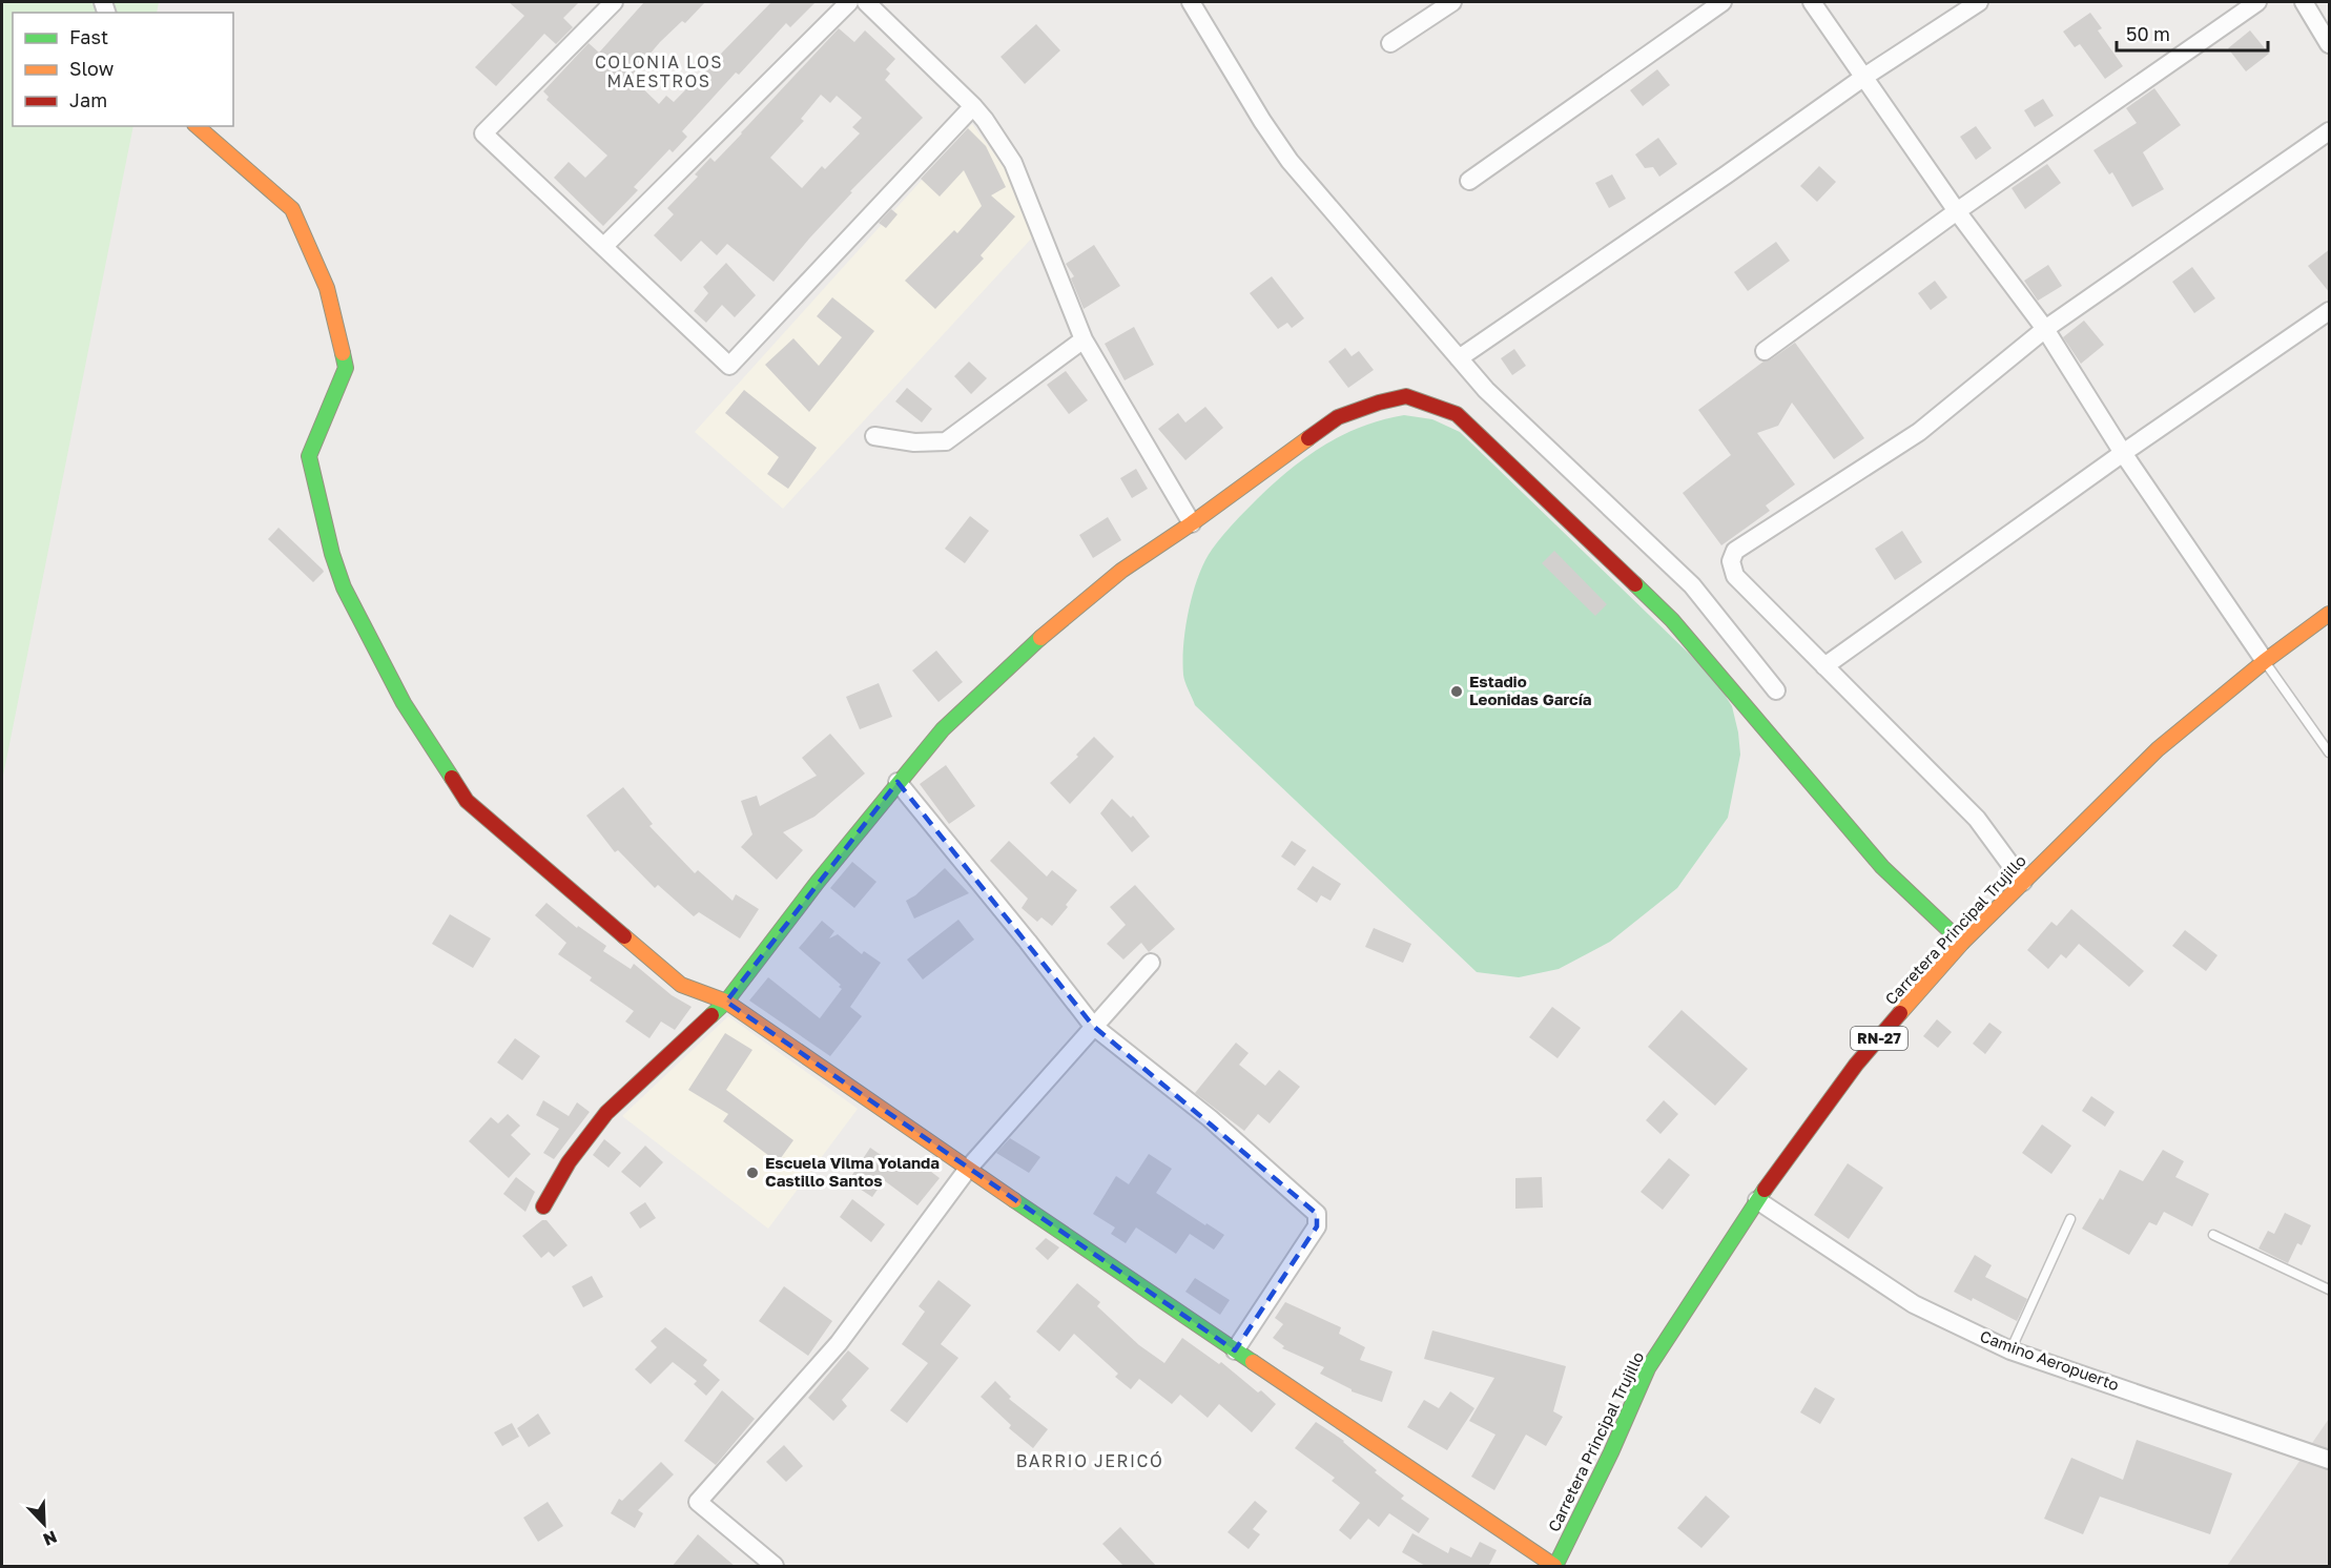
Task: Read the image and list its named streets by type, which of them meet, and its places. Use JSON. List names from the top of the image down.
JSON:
{
  "streets": {
    "street": ["Carretera Principal Trujillo", "RN-27", "Camino Aeropuerto"]
  },
  "crossings": [
    ["Carretera Principal Trujillo", "Camino Aeropuerto"]
  ],
  "districts": ["COLONIA LOS MAESTROS", "BARRIO JERICÓ"],
  "places": ["Estadio Leonidas García", "Escuela Vilma Yolanda Castillo Santos"],
  "legend": ["Fast", "Slow", "Jam"],
  "scale_bar": "50 m",
  "north": "bottom right"
}
